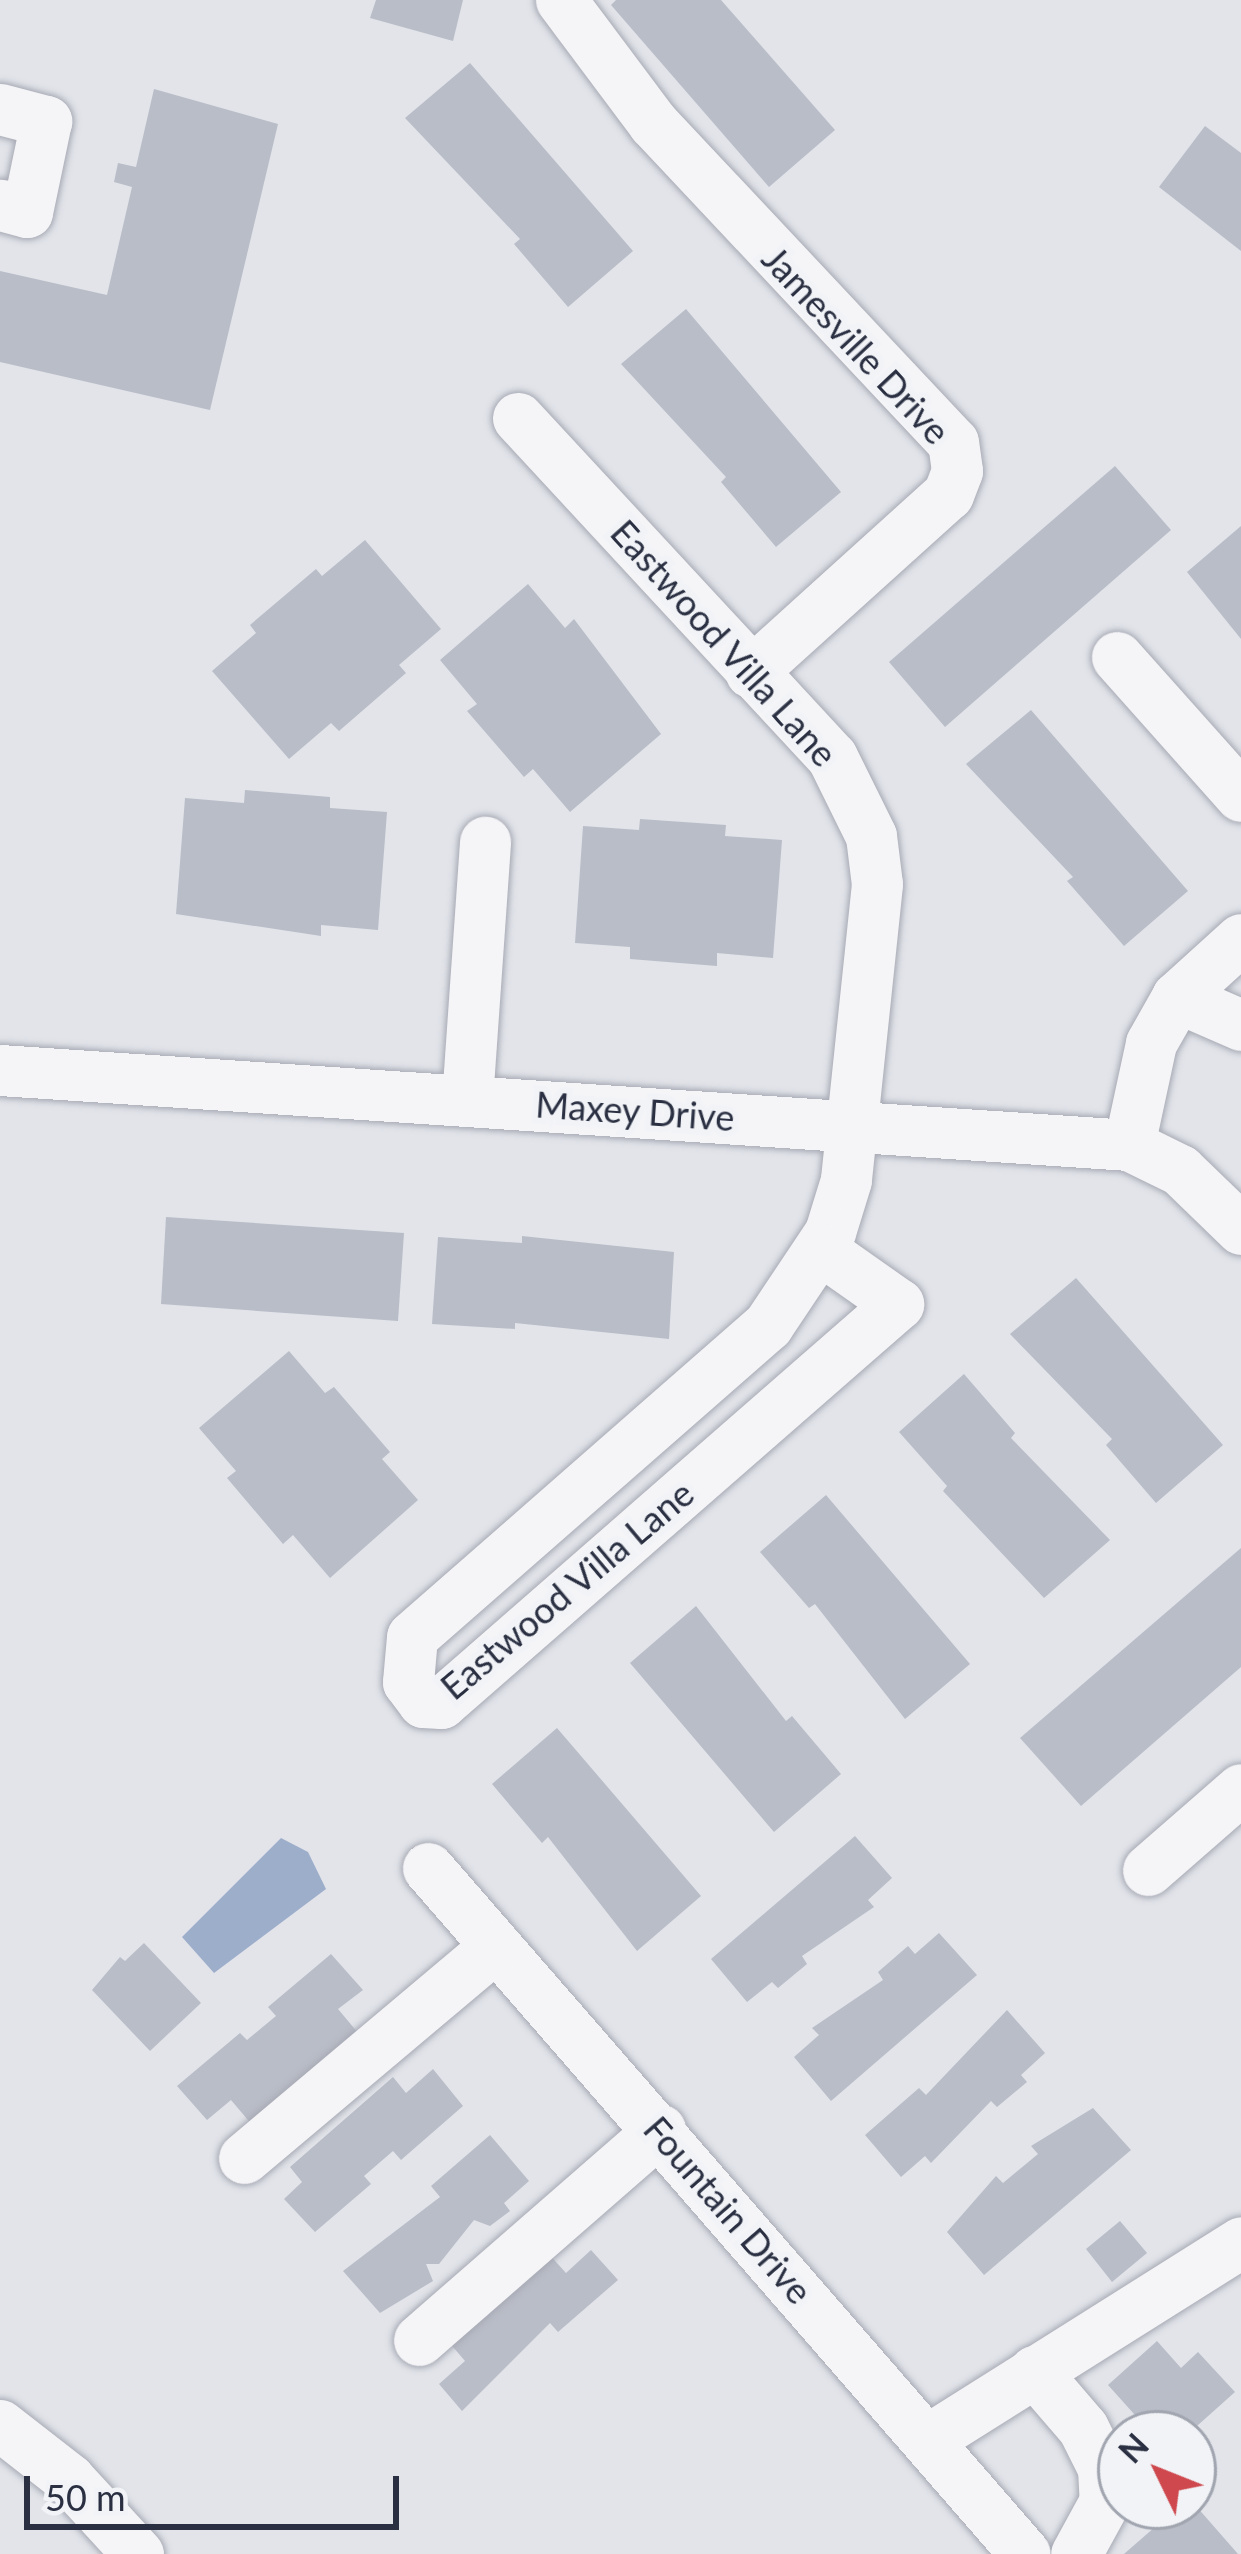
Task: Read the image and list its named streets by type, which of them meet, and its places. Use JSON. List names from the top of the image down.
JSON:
{
  "streets": {
    "street": [
      "Jamesville Drive",
      "Eastwood Villa Lane",
      "Maxey Drive",
      "Fountain Drive"
    ]
  },
  "crossings": [
    ["Jamesville Drive", "Eastwood Villa Lane"],
    ["Eastwood Villa Lane", "Maxey Drive"]
  ],
  "scale_bar": "50 m",
  "north": "top left"
}
